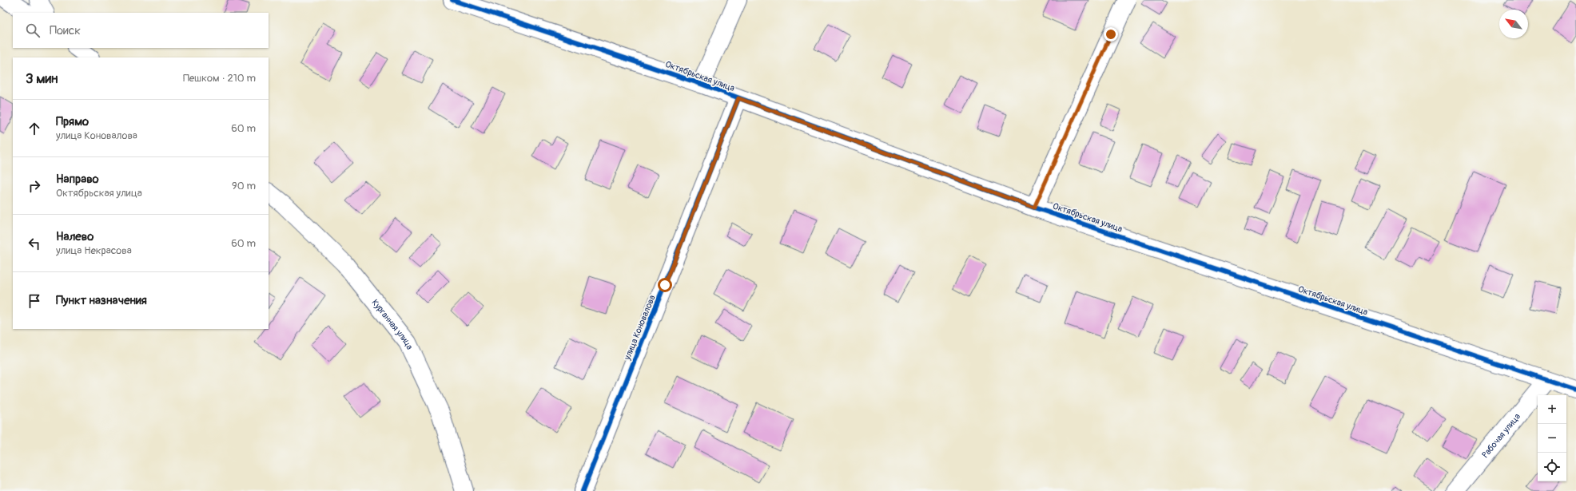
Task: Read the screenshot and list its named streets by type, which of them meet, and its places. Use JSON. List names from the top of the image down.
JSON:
{
  "streets": {
    "street": [
      "Октябрьская улица",
      "Курганная улица",
      "улица Коновалова",
      "Рабочая улица"
    ]
  },
  "crossings": [
    ["Октябрьская улица", "улица Коновалова"],
    ["Октябрьская улица", "Рабочая улица"]
  ],
  "north": "top left",
  "page": {
    "search": "Поиск",
    "heading": ["3 мин", "Пешком · 210 m"],
    "list": [
      ["Прямо", "улица Коновалова", "60 m"],
      ["Направо", "Октябрьская улица", "90 m"],
      ["Налево", "улица Некрасова", "60 m"],
      "Пункт назначения"
    ],
    "map_buttons": ["+", "−"]
  }
}
